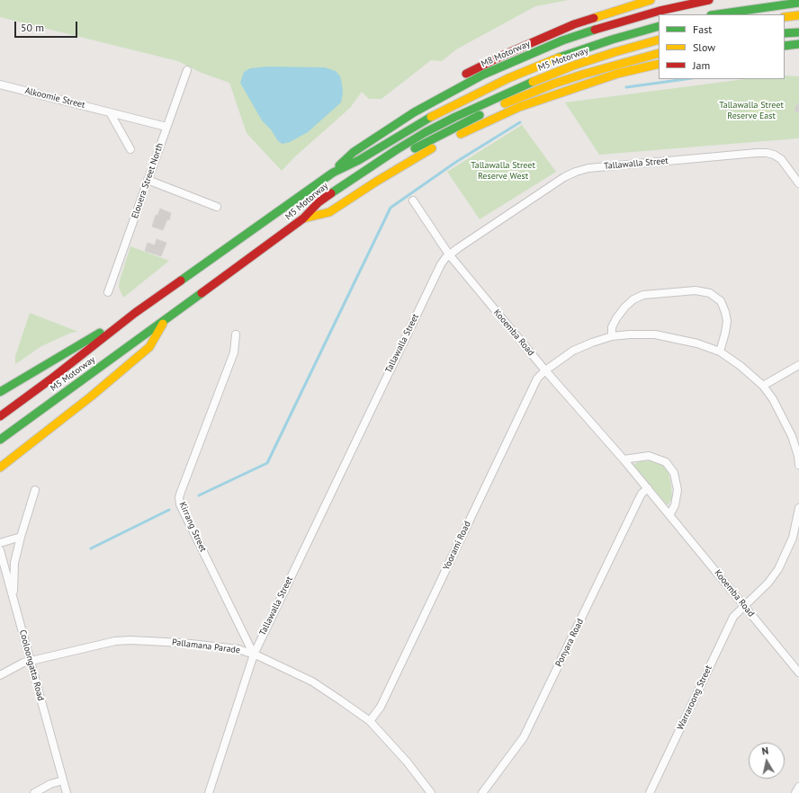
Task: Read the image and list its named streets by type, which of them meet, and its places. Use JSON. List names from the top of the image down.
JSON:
{
  "streets": {
    "highway": ["M8 Motorway", "M5 Motorway"],
    "street": [
      "Alkoomie Street",
      "Tallawalla Street",
      "Elouera Street North",
      "Kooemba Road",
      "Kirrang Street",
      "Yoorami Road",
      "Ponyara Road",
      "Pallamana Parade",
      "Cooloongatta Road",
      "Warraroong Street"
    ]
  },
  "crossings": [
    ["M8 Motorway", "M5 Motorway"],
    ["Alkoomie Street", "Elouera Street North"],
    ["Tallawalla Street", "Kooemba Road"],
    ["Tallawalla Street", "Kirrang Street"],
    ["Tallawalla Street", "Pallamana Parade"],
    ["Kooemba Road", "Yoorami Road"],
    ["Kooemba Road", "Ponyara Road"],
    ["Kooemba Road", "Warraroong Street"],
    ["Kirrang Street", "Pallamana Parade"],
    ["Yoorami Road", "Pallamana Parade"],
    ["Pallamana Parade", "Cooloongatta Road"]
  ],
  "parks": ["Tallawalla Street Reserve East", "Tallawalla Street Reserve West"],
  "legend": ["Fast", "Slow", "Jam"],
  "scale_bar": "50 m",
  "north": "top"
}
